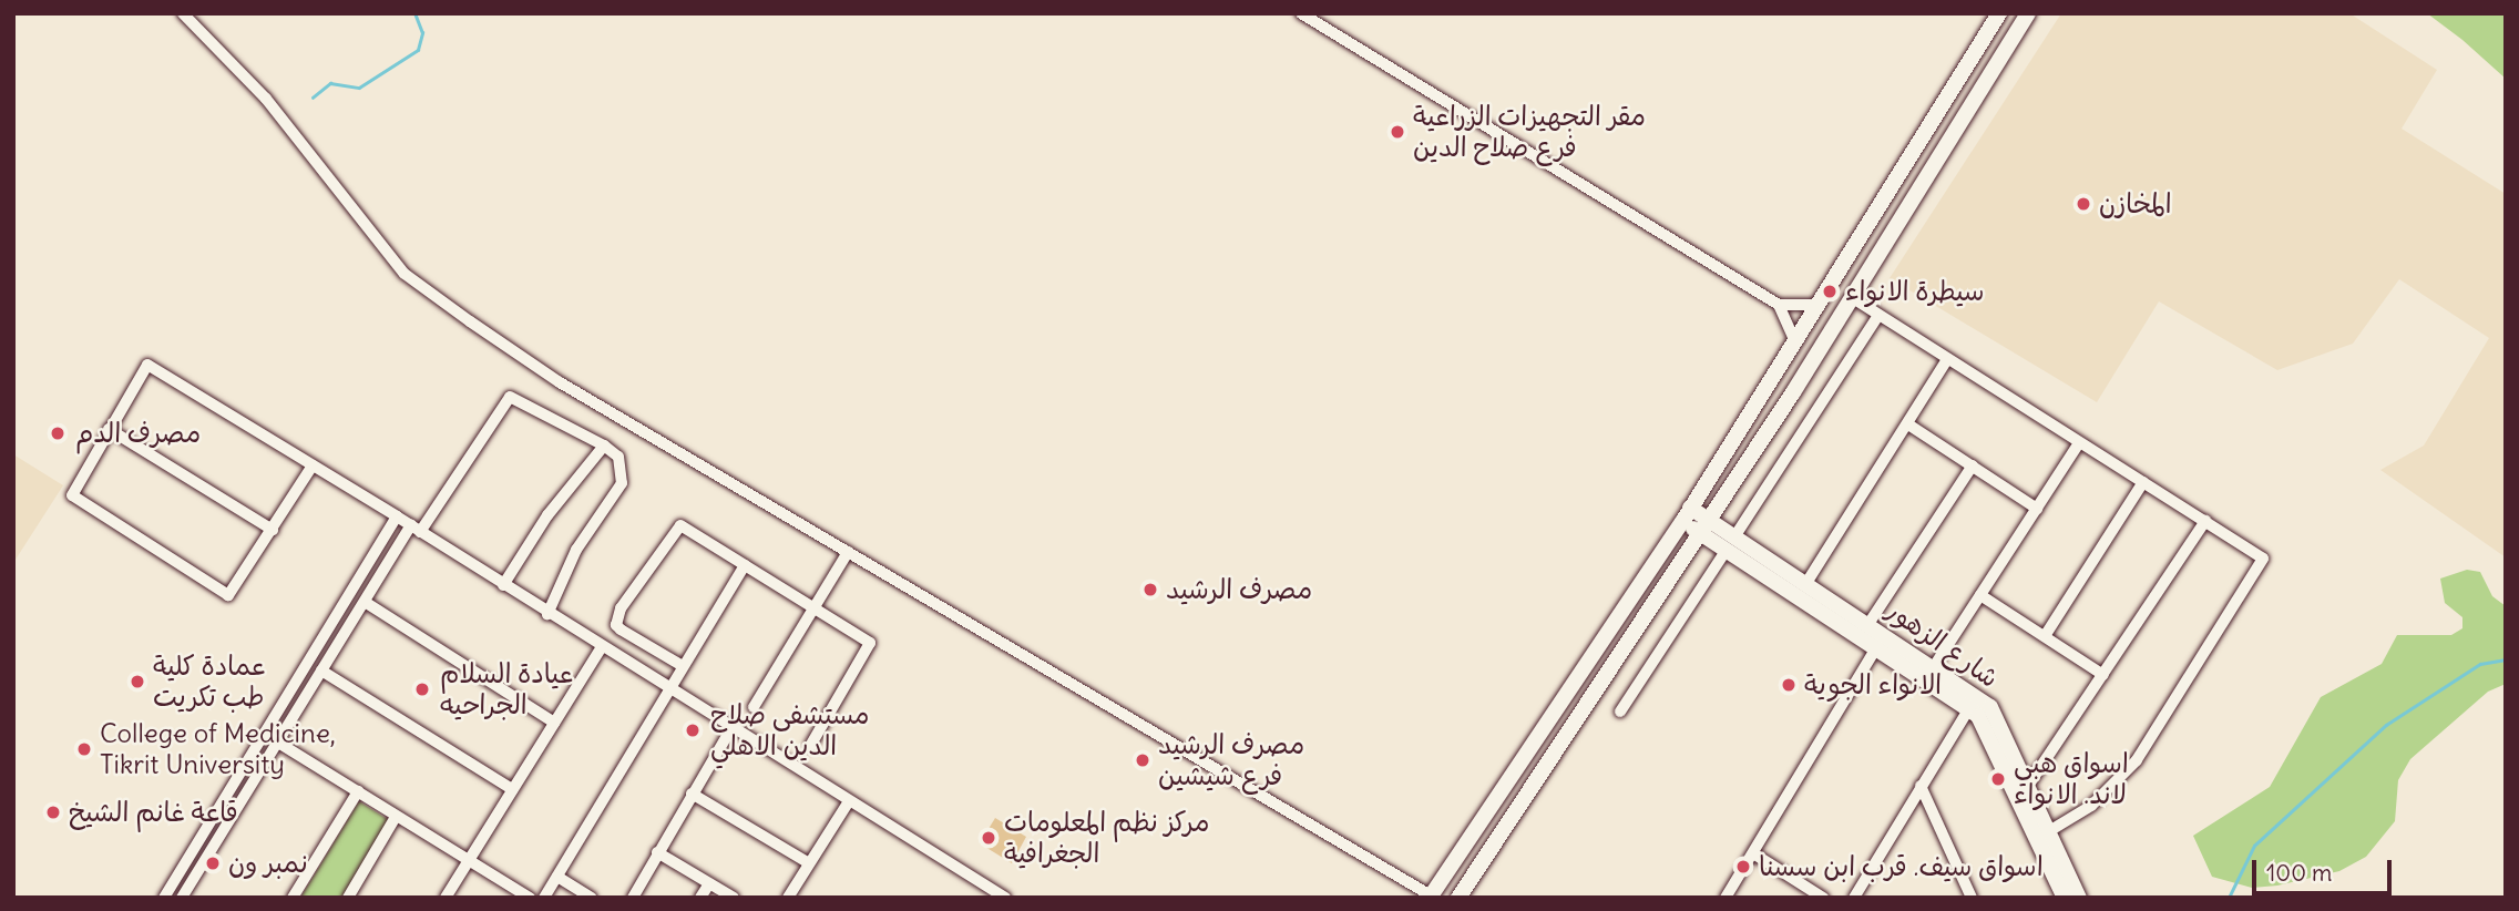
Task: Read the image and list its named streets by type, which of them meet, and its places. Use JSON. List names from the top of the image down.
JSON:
{
  "streets": {
    "main road": ["شارع الزهور"]
  },
  "places": [
    "مقر التجهيزات الزراعية فرع صلاح الدين",
    "المخازن",
    "سيطرة الانواء",
    "مصرف الدم",
    "مصرف الرشيد",
    "عمادة كلية طب تكريت",
    "الانواء الجوية",
    "عيادة السلام الجراحيه",
    "مستشفى صلاح الدين الاهلي",
    "College of Medicine, Tikrit University",
    "مصرف الرشيد فرع شيشين",
    "اسواق هبي لاند. الانواء",
    "قاعة غانم الشيخ",
    "مركز نظم المعلومات الجغرافية",
    "نمبر ون",
    "اسواق سيف. قرب ابن سسنا"
  ],
  "scale_bar": "100 m"
}
